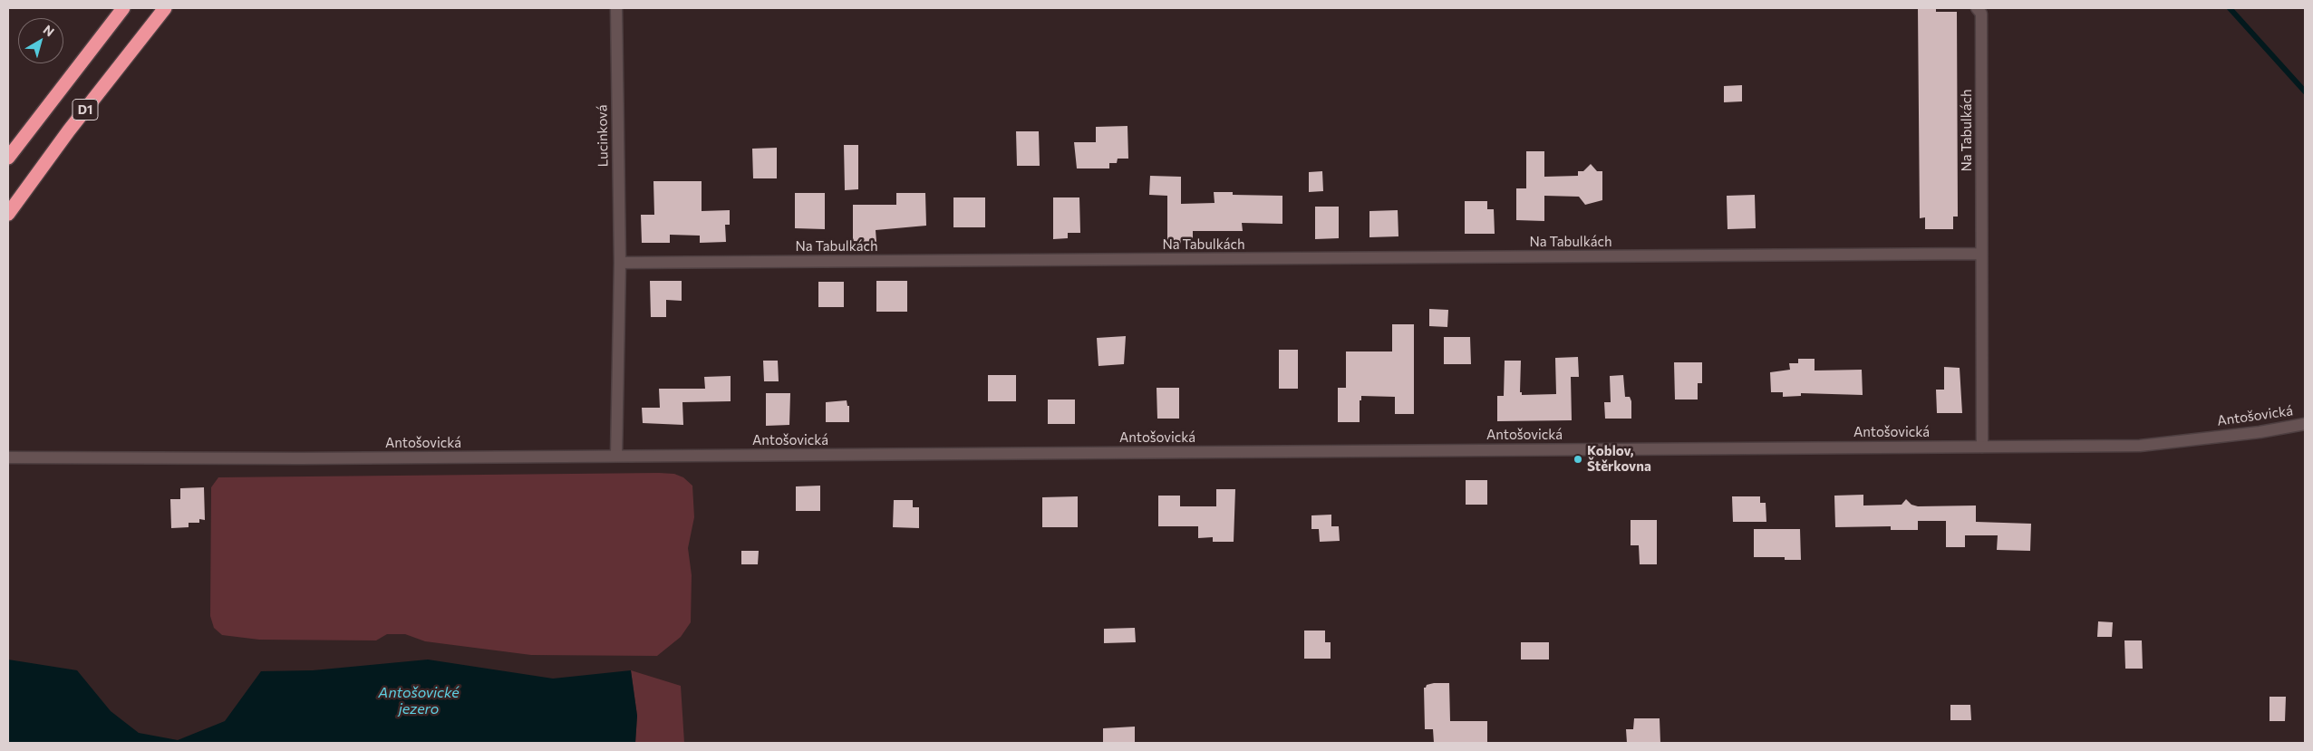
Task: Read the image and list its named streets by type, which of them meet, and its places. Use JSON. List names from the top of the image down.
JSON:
{
  "streets": {
    "highway": ["D1"],
    "street": ["Na Tabulkách", "Lucinková", "Antošovická"]
  },
  "crossings": [
    ["Na Tabulkách", "Lucinková"],
    ["Na Tabulkách", "Antošovická"]
  ],
  "water": ["Antošovické jezero"],
  "places": ["Koblov, Štěrkovna"],
  "north": "top right"
}
